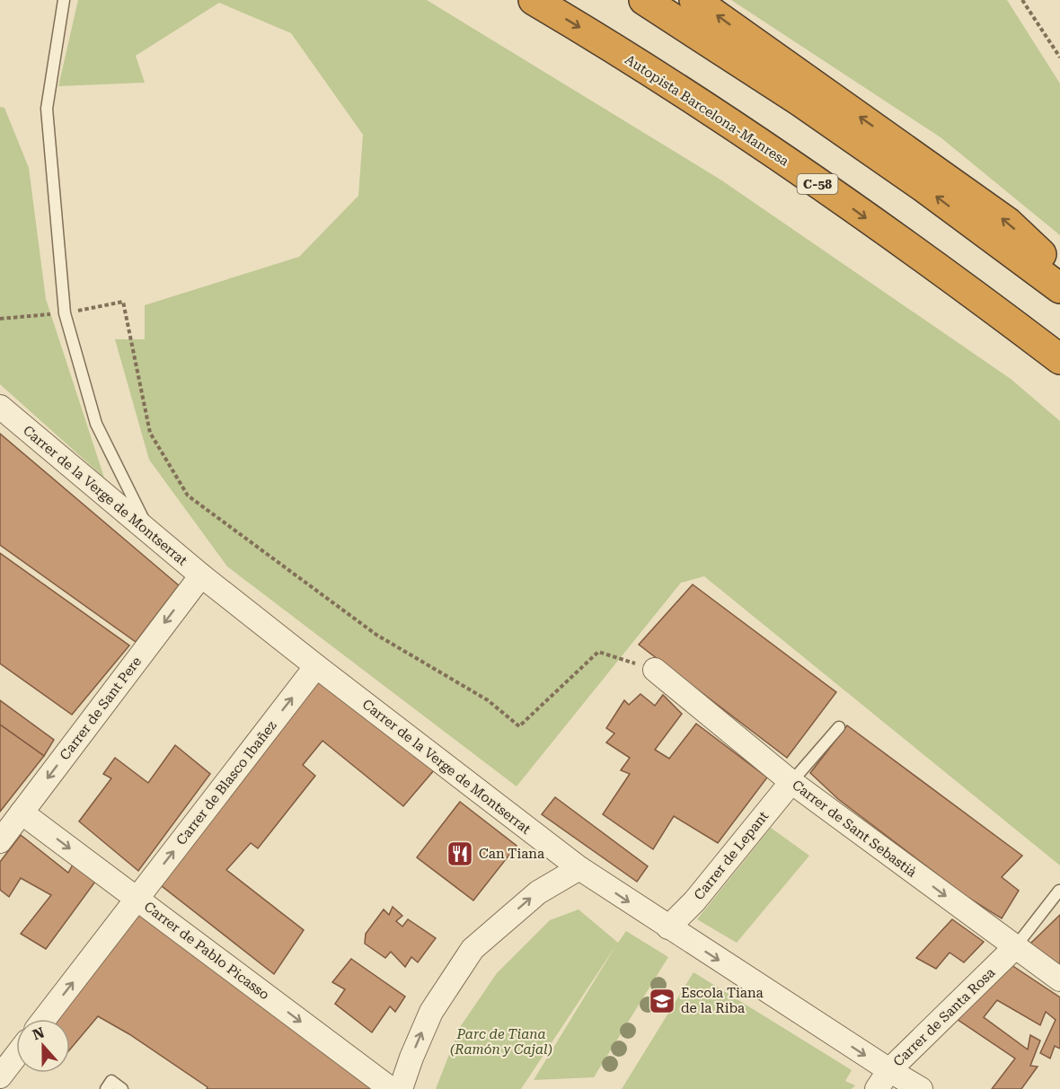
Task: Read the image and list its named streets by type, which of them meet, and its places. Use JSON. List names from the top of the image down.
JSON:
{
  "streets": {
    "highway": ["Autopista Barcelona-Manresa", "C-58"],
    "street": [
      "Carrer de la Verge de Montserrat",
      "Carrer de Sant Pere",
      "Carrer de Blasco Ibañez",
      "Carrer de Sant Sebastià",
      "Carrer de Lepant",
      "Carrer de Pablo Picasso",
      "Carrer de Santa Rosa"
    ]
  },
  "crossings": [
    ["Carrer de la Verge de Montserrat", "Carrer de Sant Pere"],
    ["Carrer de la Verge de Montserrat", "Carrer de Blasco Ibañez"],
    ["Carrer de la Verge de Montserrat", "Carrer de Lepant"],
    ["Carrer de la Verge de Montserrat", "Carrer de Santa Rosa"],
    ["Carrer de Sant Pere", "Carrer de Pablo Picasso"],
    ["Carrer de Blasco Ibañez", "Carrer de Pablo Picasso"],
    ["Carrer de Sant Sebastià", "Carrer de Lepant"],
    ["Carrer de Sant Sebastià", "Carrer de Santa Rosa"]
  ],
  "one_way": [
    "Carrer de Sant Pere",
    "Carrer de Blasco Ibañez",
    "Carrer de Sant Sebastià",
    "Carrer de Pablo Picasso"
  ],
  "parks": ["Parc de Tiana (Ramón y Cajal)"],
  "places": {
    "restaurant": ["Can Tiana"],
    "school or university": ["Escola Tiana de la Riba"]
  },
  "north": "top"
}
